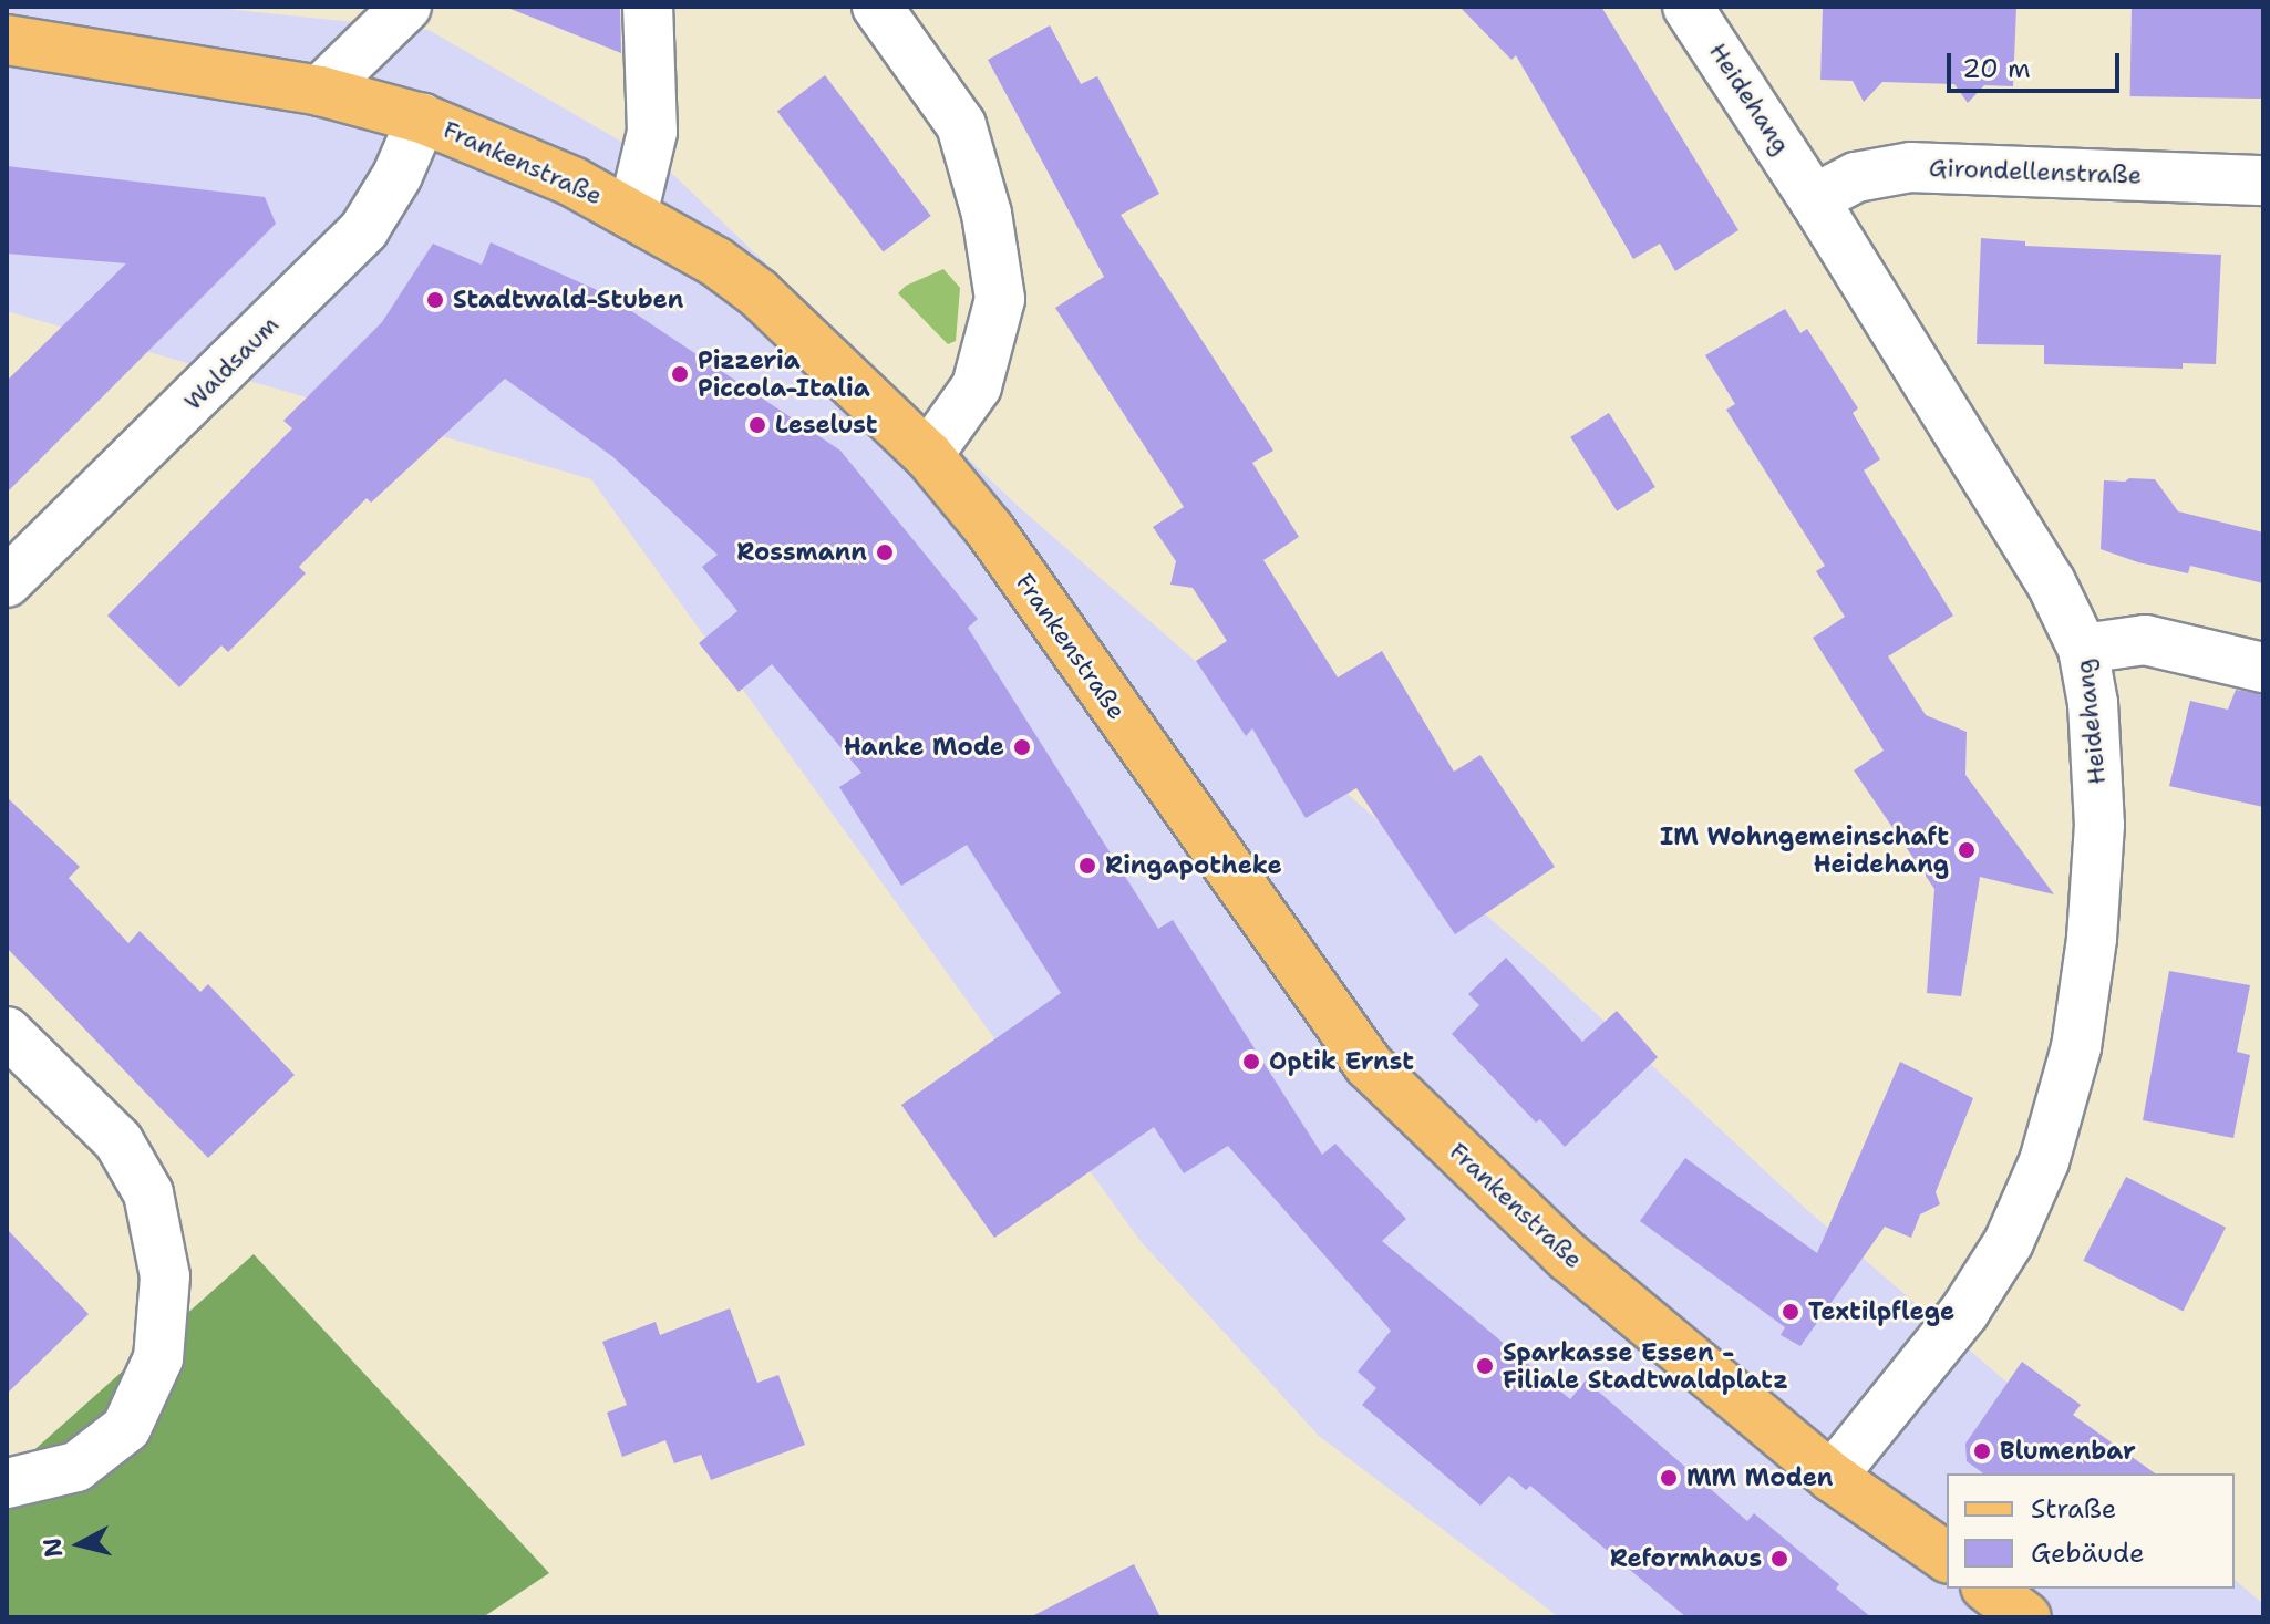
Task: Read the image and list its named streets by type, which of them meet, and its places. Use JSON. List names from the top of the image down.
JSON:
{
  "streets": {
    "main road": ["Frankenstraße"],
    "street": ["Heidehang", "Girondellenstraße", "Waldsaum"]
  },
  "crossings": [
    ["Heidehang", "Frankenstraße"],
    ["Heidehang", "Girondellenstraße"],
    ["Frankenstraße", "Waldsaum"]
  ],
  "places": [
    "Stadtwald-Stuben",
    "Pizzeria Piccola-Italia",
    "Leselust",
    "Rossmann",
    "Hanke Mode",
    "IM Wohngemeinschaft Heidehang",
    "Ringapotheke",
    "Optik Ernst",
    "Textilpflege",
    "Sparkasse Essen - Filiale Stadtwaldplatz",
    "Blumenbar",
    "MM Moden",
    "Reformhaus"
  ],
  "legend": ["Straße", "Gebäude"],
  "scale_bar": "20 m",
  "north": "left"
}
